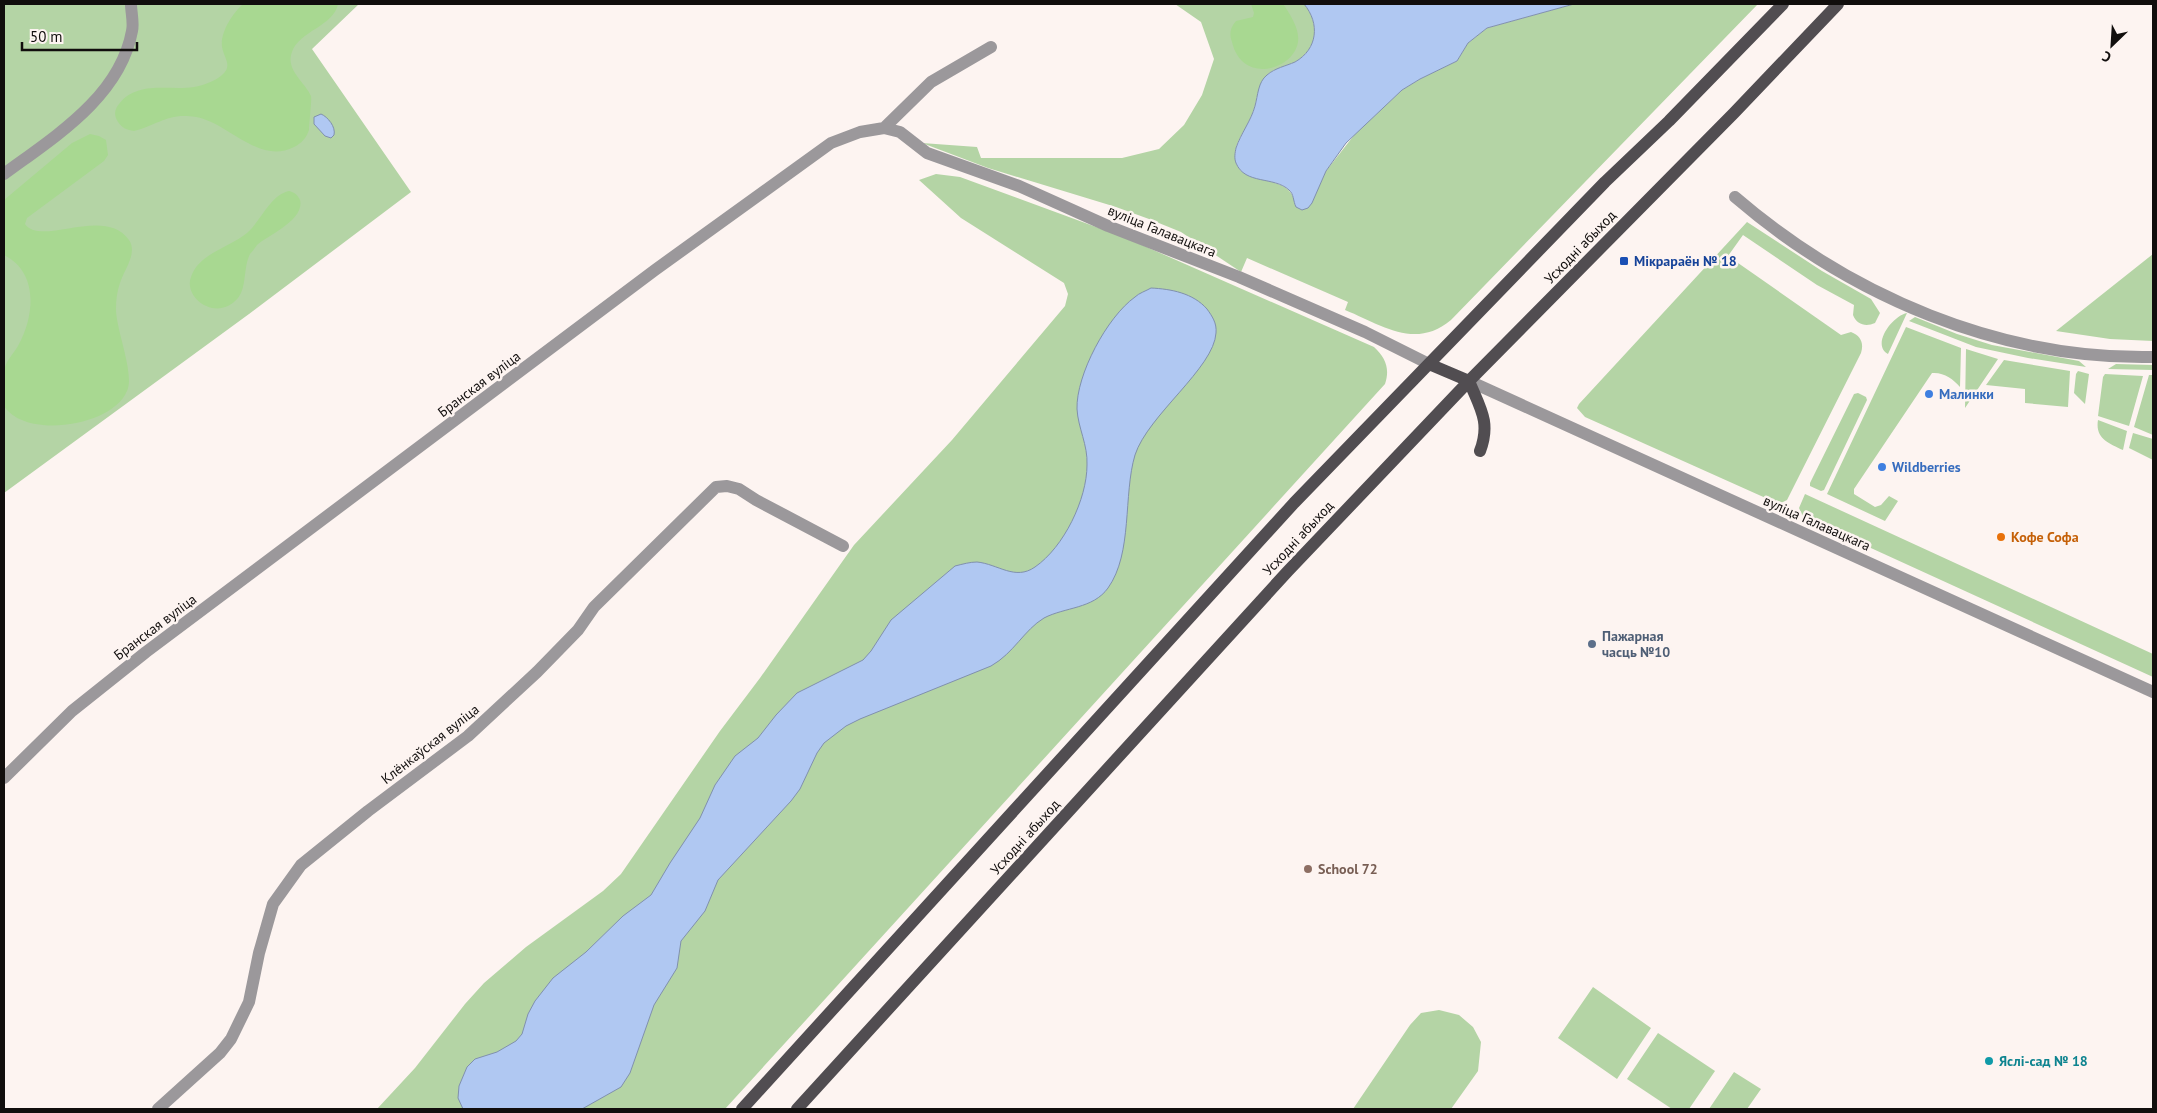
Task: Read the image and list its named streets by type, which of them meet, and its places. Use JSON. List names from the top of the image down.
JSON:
{
  "streets": {
    "main road": ["Усходні абыход"],
    "street": ["вуліца Галавацкага", "Бранская вуліца", "Клёнкаўская вуліца"]
  },
  "crossings": [
    ["вуліца Галавацкага", "Усходні абыход"],
    ["вуліца Галавацкага", "Бранская вуліца"]
  ],
  "places": {
    "transit": ["Мікрараён № 18"],
    "other": [
      "Малинки",
      "Wildberries",
      "Кофе Софа",
      "Пажарная часць №10",
      "School 72",
      "Яслі-сад № 18"
    ]
  },
  "scale_bar": "50 m",
  "north": "bottom left"
}
